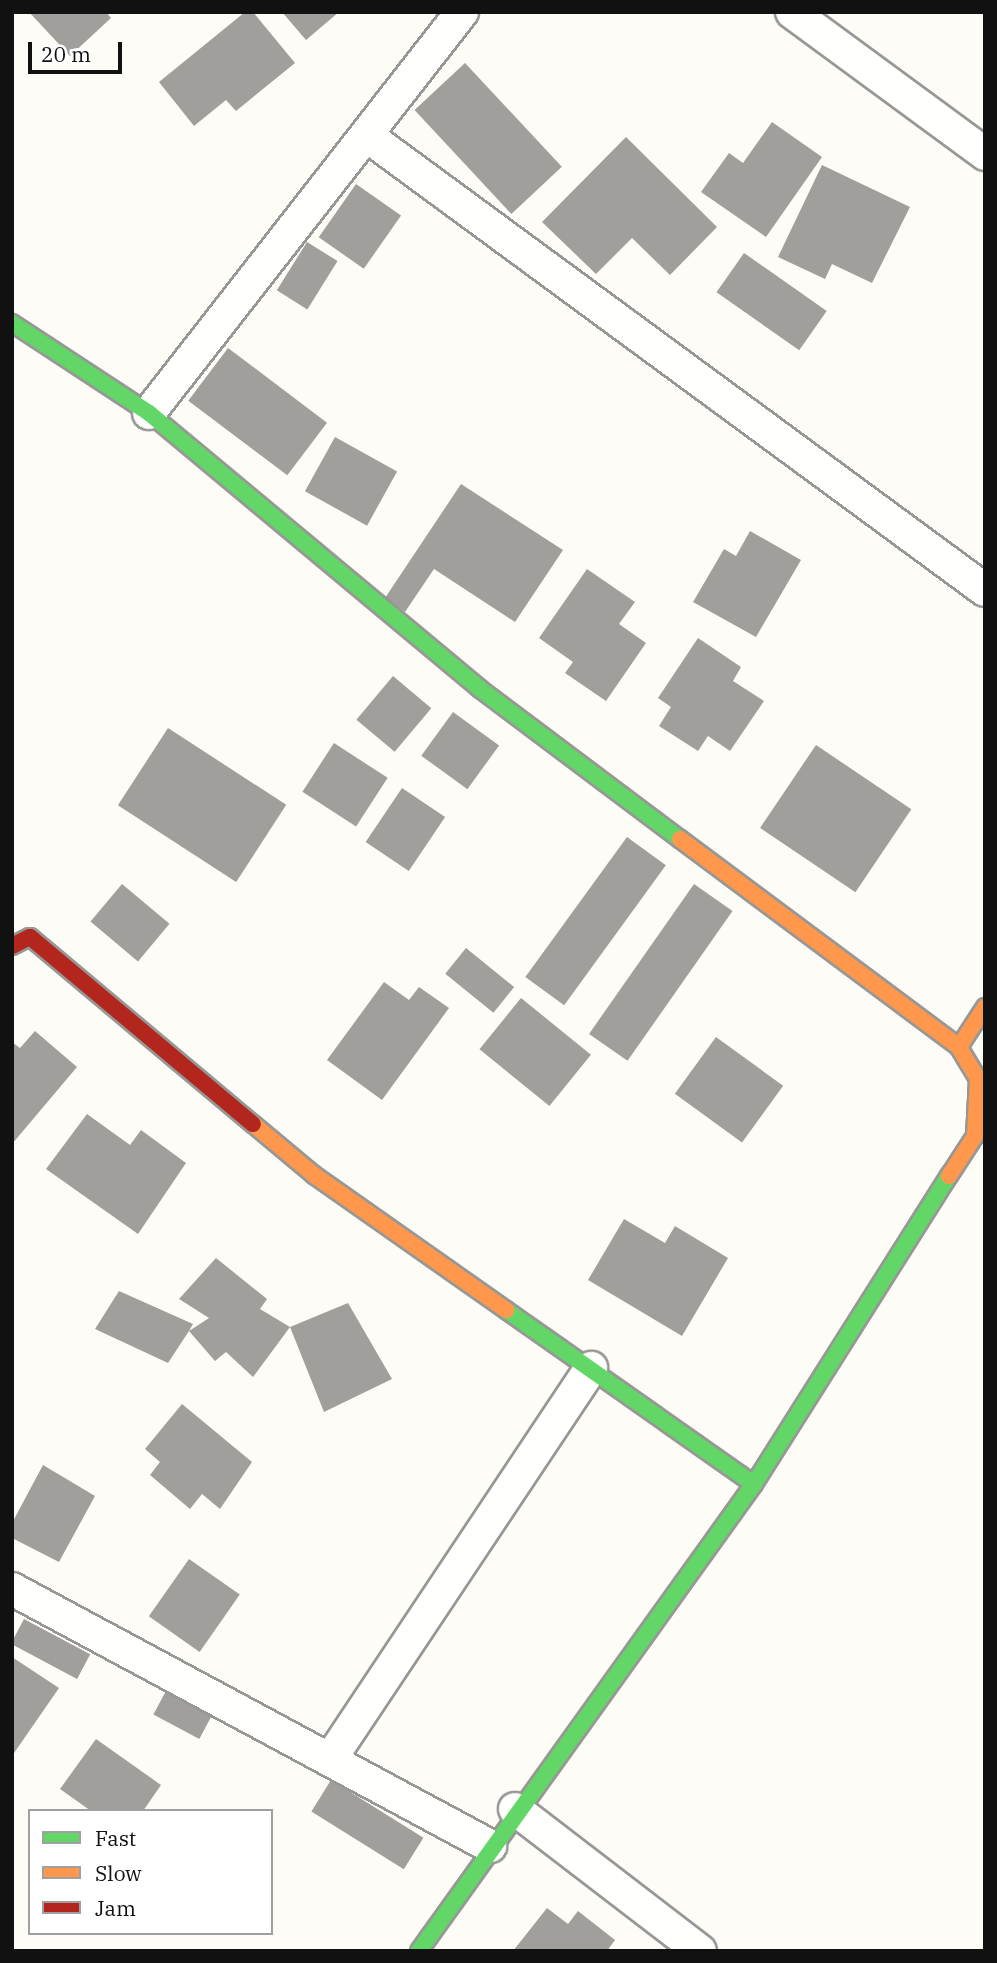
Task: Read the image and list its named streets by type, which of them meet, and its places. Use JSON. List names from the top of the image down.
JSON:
{
  "legend": ["Fast", "Slow", "Jam"],
  "scale_bar": "20 m"
}
